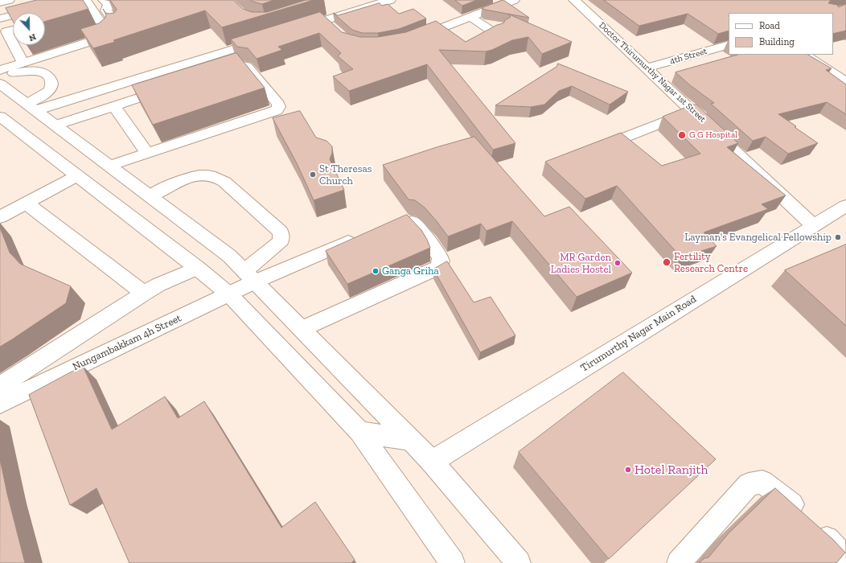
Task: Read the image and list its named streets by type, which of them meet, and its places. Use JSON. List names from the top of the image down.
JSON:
{
  "streets": {
    "street": [
      "4th Street",
      "Doctor Thirumurthy Nagar 1st Street",
      "Tirumurthy Nagar Main Road",
      "Nungambakkam 4h Street"
    ]
  },
  "crossings": [
    ["4th Street", "Doctor Thirumurthy Nagar 1st Street"],
    ["Doctor Thirumurthy Nagar 1st Street", "Tirumurthy Nagar Main Road"]
  ],
  "places": [
    "G G Hospital",
    "St Theresas Church",
    "Layman's Evangelical Fellowship",
    "Fertility Research Centre",
    "MR Garden Ladies Hostel",
    "Ganga Griha",
    "Hotel Ranjith"
  ],
  "legend": ["Road", "Building"],
  "north": "bottom"
}
